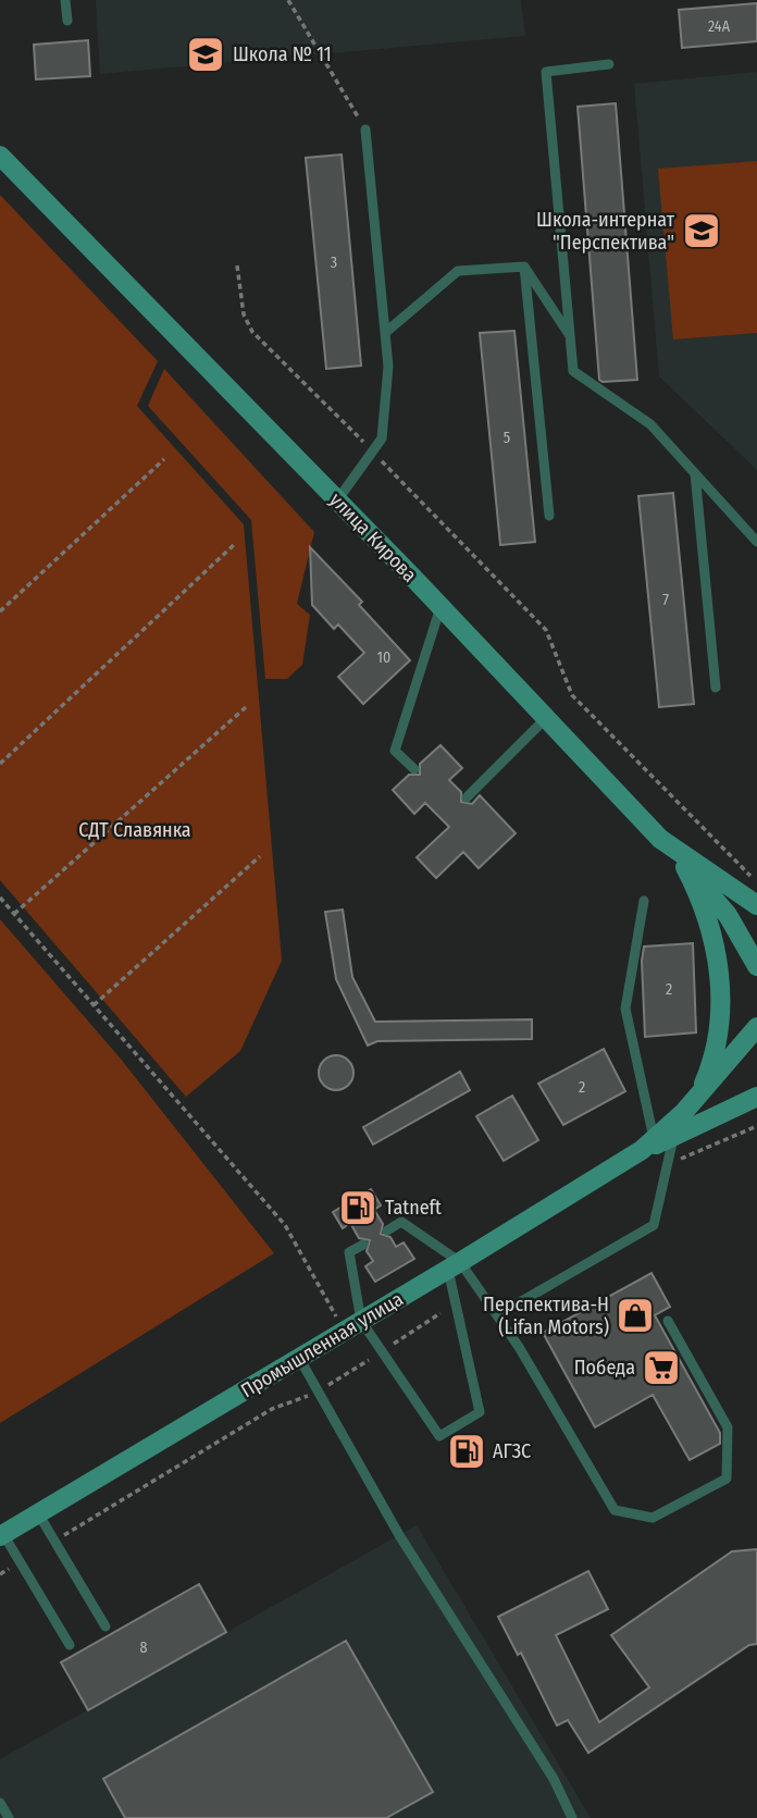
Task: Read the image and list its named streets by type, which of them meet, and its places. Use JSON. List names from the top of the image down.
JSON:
{
  "streets": {
    "main road": ["улица Кирова", "Промышленная улица"]
  },
  "parks": ["СДТ Славянка"],
  "places": {
    "school or university": ["Школа № 11", "Школа-интернат \"Перспектива\""],
    "fuel station": ["Tatneft", "АГЗС"],
    "shop": ["Перспектива-Н (Lifan Motors)"],
    "supermarket": ["Победа"]
  },
  "house_numbers": [
    "24А",
    "3",
    "5",
    "7",
    "10",
    "2",
    "2",
    "8"
  ]
}
